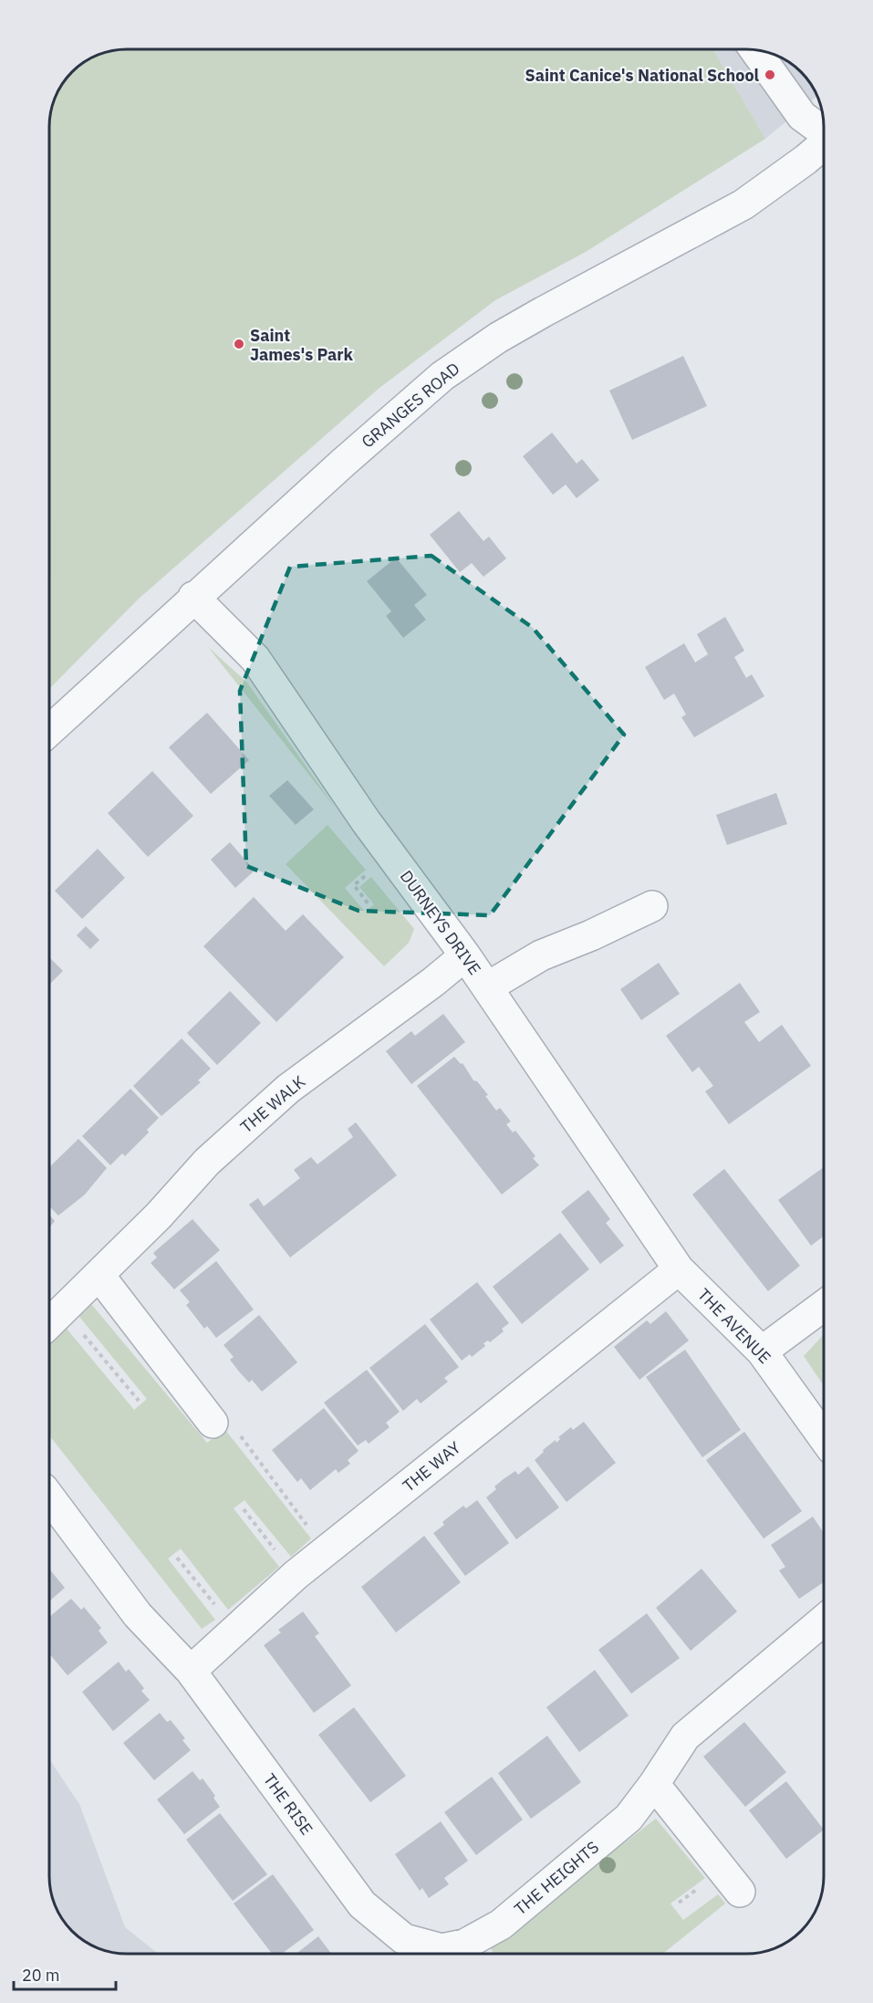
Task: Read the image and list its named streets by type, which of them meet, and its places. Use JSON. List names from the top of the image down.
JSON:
{
  "streets": {
    "street": [
      "GRANGES ROAD",
      "DURNEYS DRIVE",
      "THE WALK",
      "THE AVENUE",
      "THE WAY",
      "THE RISE",
      "THE HEIGHTS"
    ]
  },
  "crossings": [
    ["GRANGES ROAD", "DURNEYS DRIVE"],
    ["DURNEYS DRIVE", "THE WALK"],
    ["DURNEYS DRIVE", "THE AVENUE"],
    ["DURNEYS DRIVE", "THE WAY"],
    ["THE AVENUE", "THE WAY"],
    ["THE WAY", "THE RISE"],
    ["THE RISE", "THE HEIGHTS"]
  ],
  "places": ["Saint Canice's National School", "Saint James's Park"],
  "scale_bar": "20 m"
}
